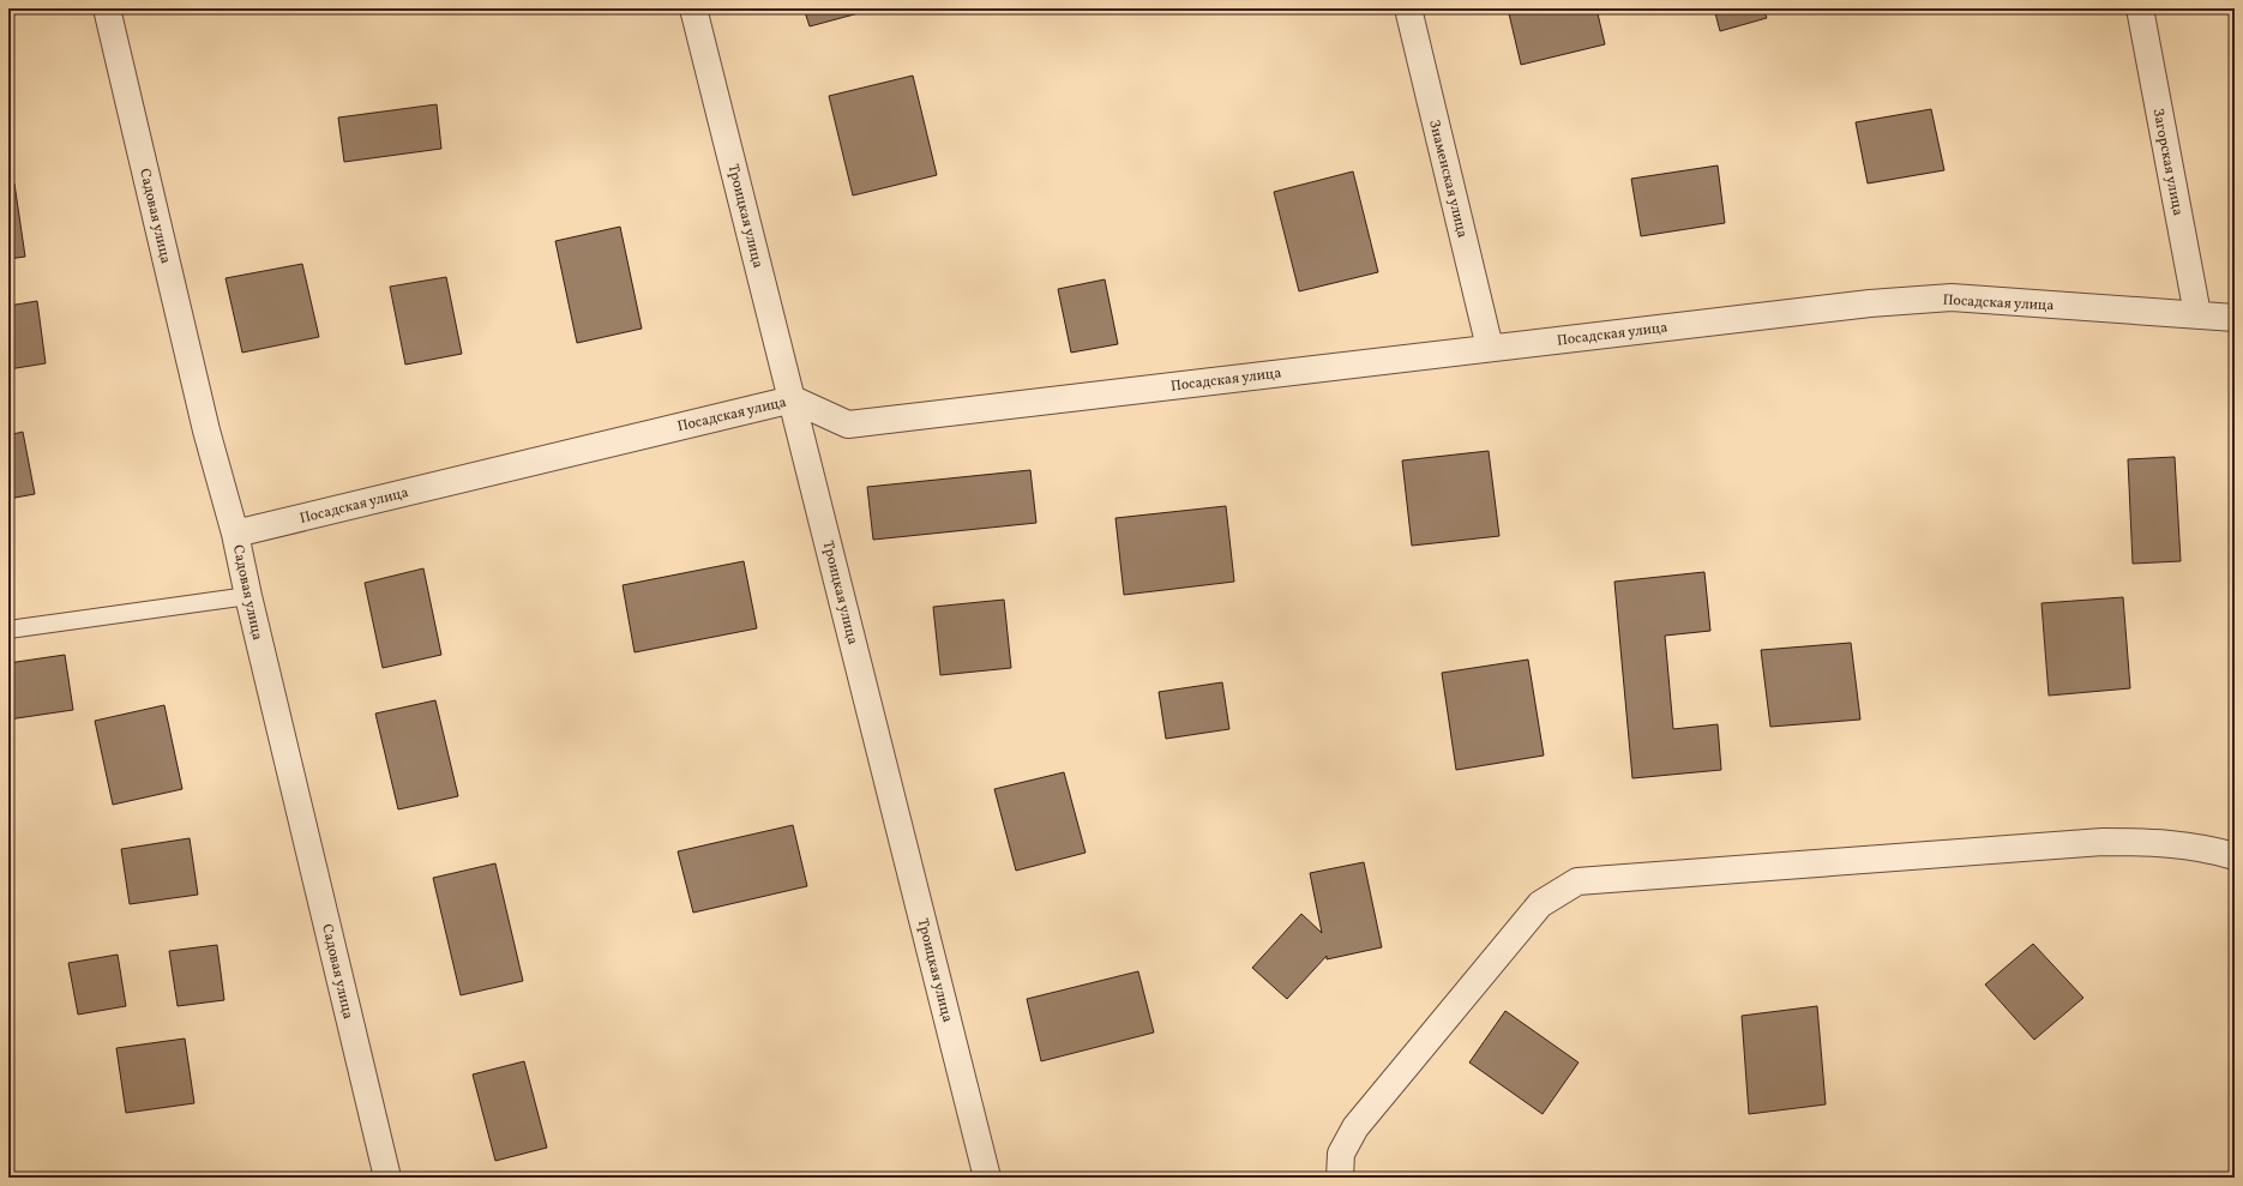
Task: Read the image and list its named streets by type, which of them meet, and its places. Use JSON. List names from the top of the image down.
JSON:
{
  "streets": {
    "street": [
      "Загорская улица",
      "Знаменская улица",
      "Садовая улица",
      "Троицкая улица",
      "Посадская улица"
    ]
  },
  "crossings": [
    ["Загорская улица", "Посадская улица"],
    ["Знаменская улица", "Посадская улица"],
    ["Садовая улица", "Посадская улица"],
    ["Троицкая улица", "Посадская улица"]
  ]
}
